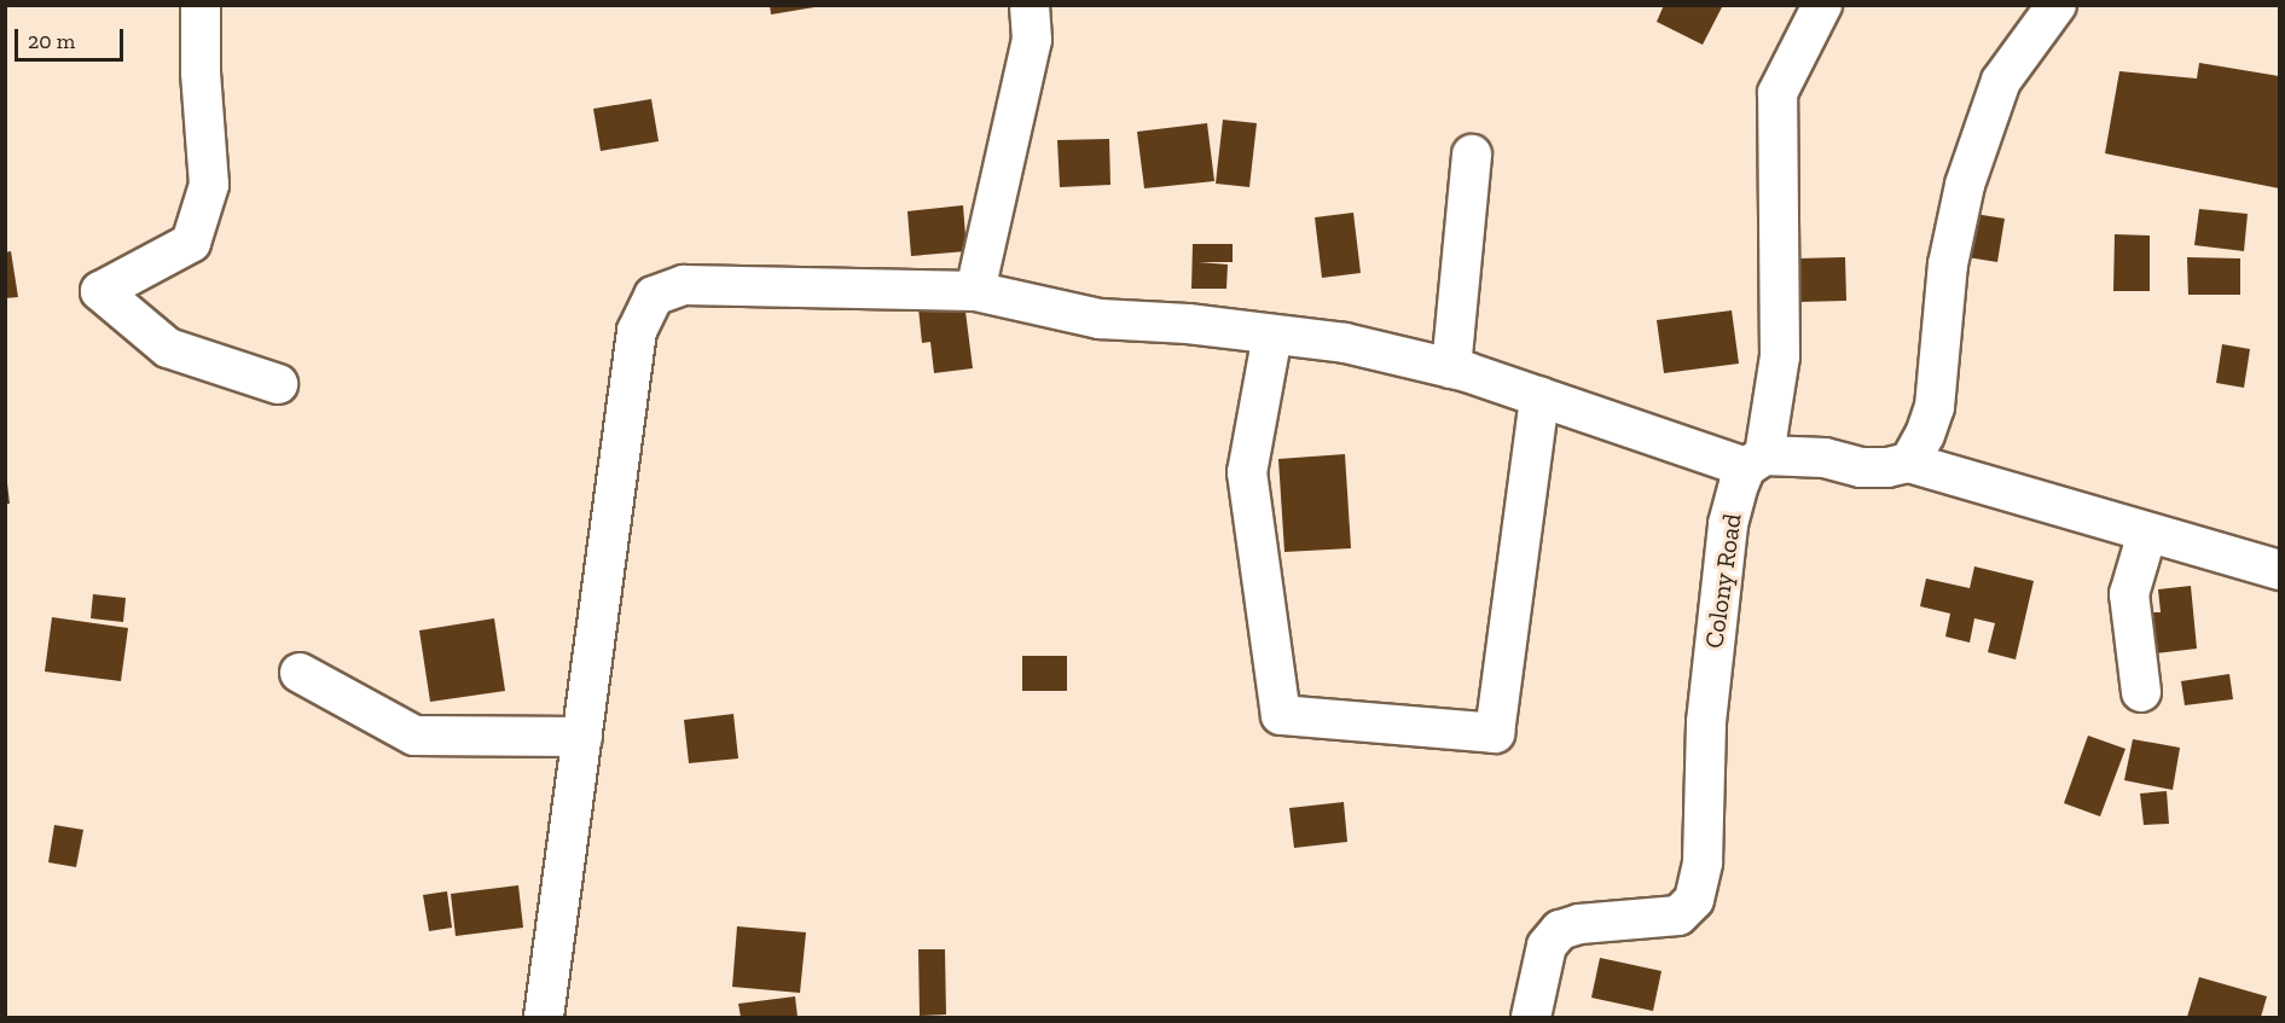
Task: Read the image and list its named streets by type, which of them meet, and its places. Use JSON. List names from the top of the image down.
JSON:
{
  "streets": {
    "street": ["Colony Road"]
  },
  "scale_bar": "20 m"
}
